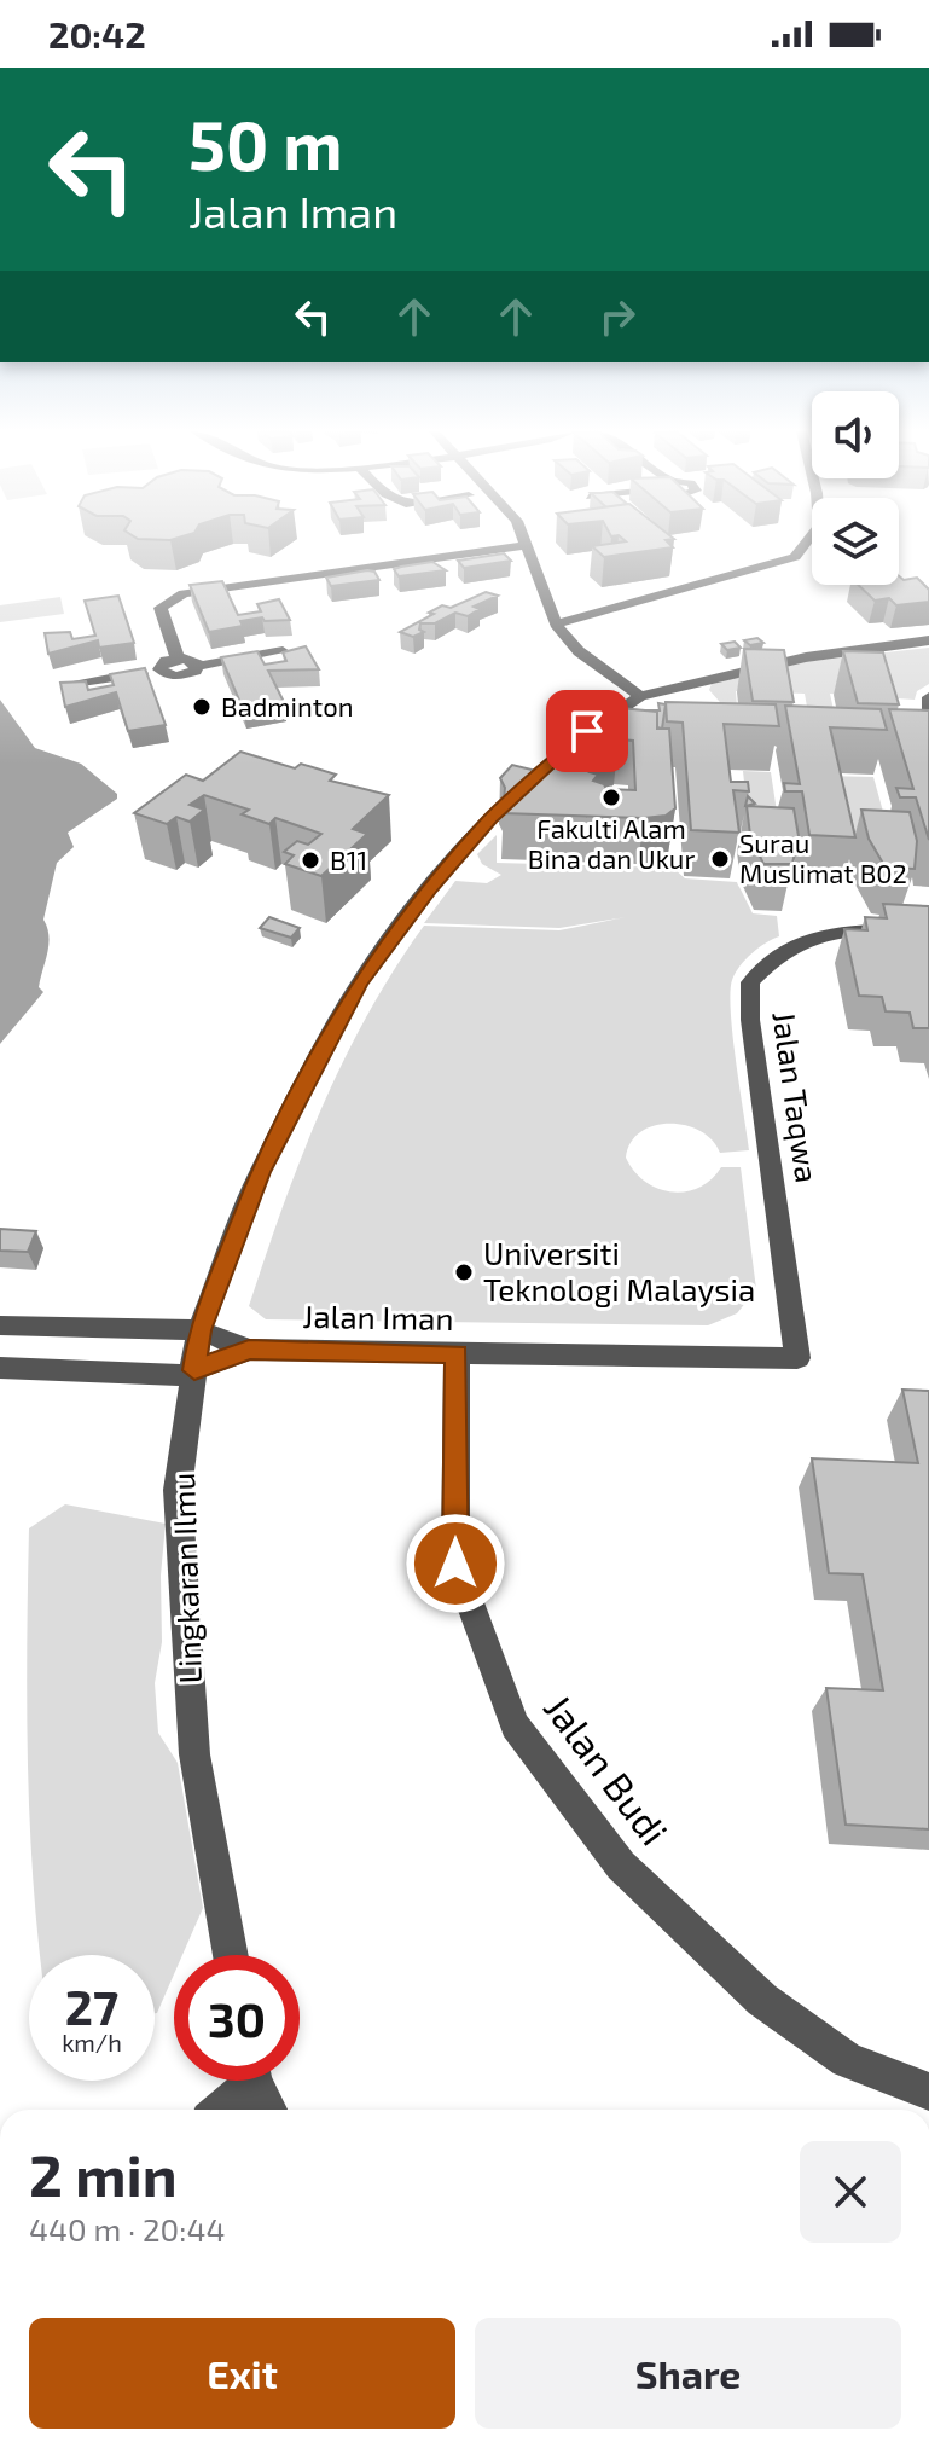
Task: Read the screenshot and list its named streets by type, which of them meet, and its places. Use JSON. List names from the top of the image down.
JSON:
{
  "streets": {
    "street": [
      "Jalan Taqwa",
      "Jalan Iman",
      "Lingkaran Ilmu",
      "Jalan Budi"
    ]
  },
  "crossings": [
    ["Jalan Taqwa", "Jalan Iman"],
    ["Jalan Iman", "Jalan Budi"]
  ],
  "places": [
    "Badminton",
    "Fakulti Alam Bina dan Ukur",
    "Surau Muslimat B02",
    "B11",
    "Universiti Teknologi Malaysia"
  ],
  "page": {
    "status": "20:42",
    "turn": ["50 m", "Jalan Iman"],
    "speed": "27 km/h",
    "limit": "30",
    "heading": ["2 min", "440 m · 20:44"],
    "buttons": ["Exit", "Share"]
  }
}
